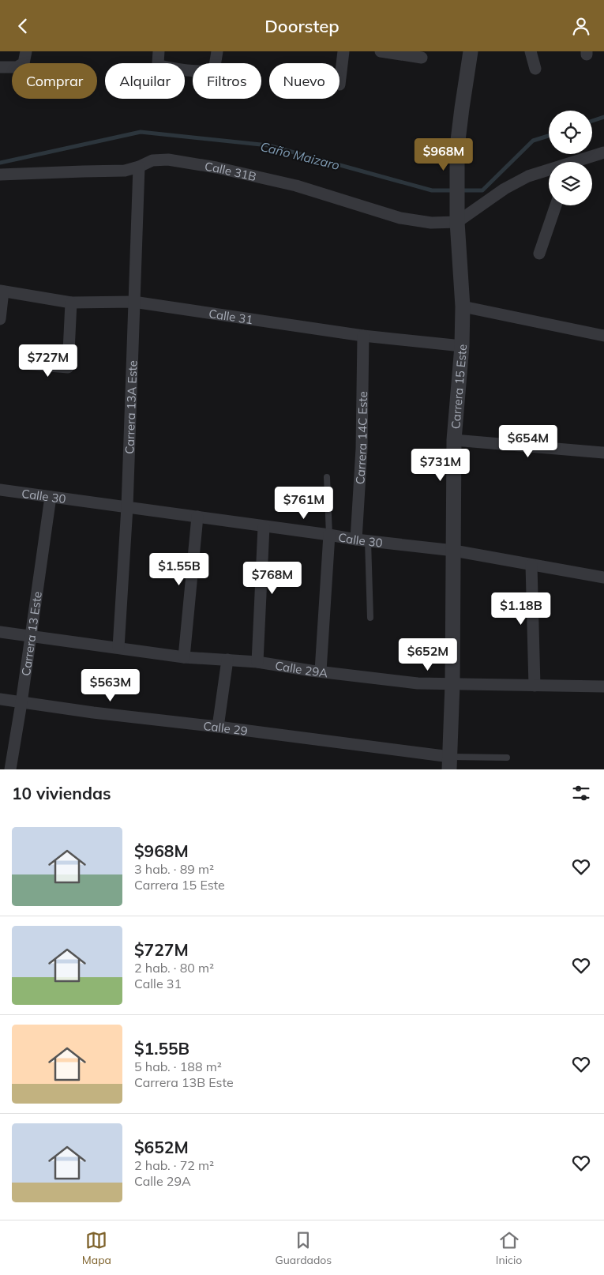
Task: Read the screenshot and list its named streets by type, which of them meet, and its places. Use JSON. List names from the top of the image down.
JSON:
{
  "streets": {
    "street": [
      "Calle 31B",
      "Calle 31",
      "Carrera 15 Este",
      "Carrera 13A Este",
      "Carrera 14C Este",
      "Calle 30",
      "Carrera 13 Este",
      "Calle 29A",
      "Calle 29"
    ]
  },
  "crossings": [
    ["Calle 31B", "Carrera 15 Este"],
    ["Calle 31B", "Carrera 13A Este"],
    ["Calle 31", "Carrera 15 Este"],
    ["Calle 31", "Carrera 13A Este"],
    ["Calle 31", "Carrera 14C Este"],
    ["Carrera 15 Este", "Calle 30"],
    ["Carrera 15 Este", "Calle 29A"],
    ["Carrera 15 Este", "Calle 29"],
    ["Carrera 13A Este", "Calle 30"],
    ["Carrera 13A Este", "Calle 29A"],
    ["Carrera 14C Este", "Calle 30"],
    ["Calle 30", "Carrera 13 Este"],
    ["Carrera 13 Este", "Calle 29A"],
    ["Carrera 13 Este", "Calle 29"]
  ],
  "water": ["Caño Maizaro"],
  "page": {
    "header": "Doorstep",
    "chip": [
      "Comprar",
      "Alquilar",
      "Filtros",
      "Nuevo"
    ],
    "price": [
      "$968M",
      "$727M",
      "$654M",
      "$731M",
      "$761M",
      "$1.55B",
      "$768M",
      "$1.18B",
      "$652M",
      "$563M"
    ],
    "heading": "10 viviendas",
    "list": [
      {
        "name": "$968M",
        "note": "3 hab. · 89 m² · Carrera 15 Este"
      },
      {
        "name": "$727M",
        "note": "2 hab. · 80 m² · Calle 31"
      },
      {
        "name": "$1.55B",
        "note": "5 hab. · 188 m² · Carrera 13B Este"
      },
      {
        "name": "$652M",
        "note": "2 hab. · 72 m² · Calle 29A"
      }
    ],
    "tabs": ["Mapa", "Guardados", "Inicio"]
  }
}
